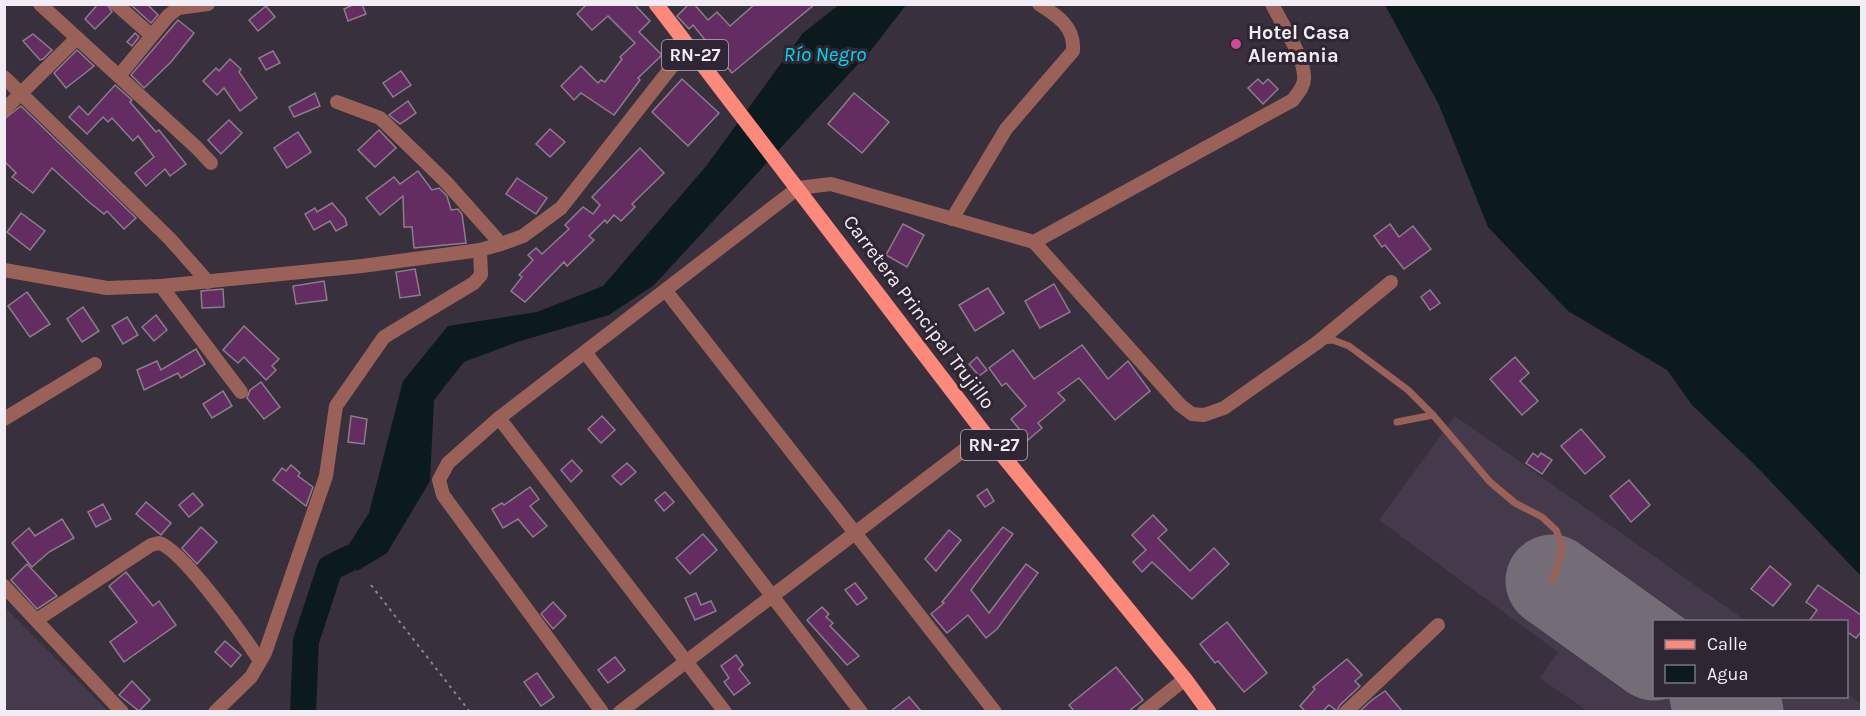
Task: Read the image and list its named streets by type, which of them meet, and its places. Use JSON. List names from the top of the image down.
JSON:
{
  "streets": {
    "main road": ["RN-27", "Carretera Principal Trujillo"]
  },
  "crossings": [
    ["RN-27", "Carretera Principal Trujillo"]
  ],
  "water": ["Río Negro"],
  "places": ["Hotel Casa Alemania"],
  "legend": ["Calle", "Agua"]
}
